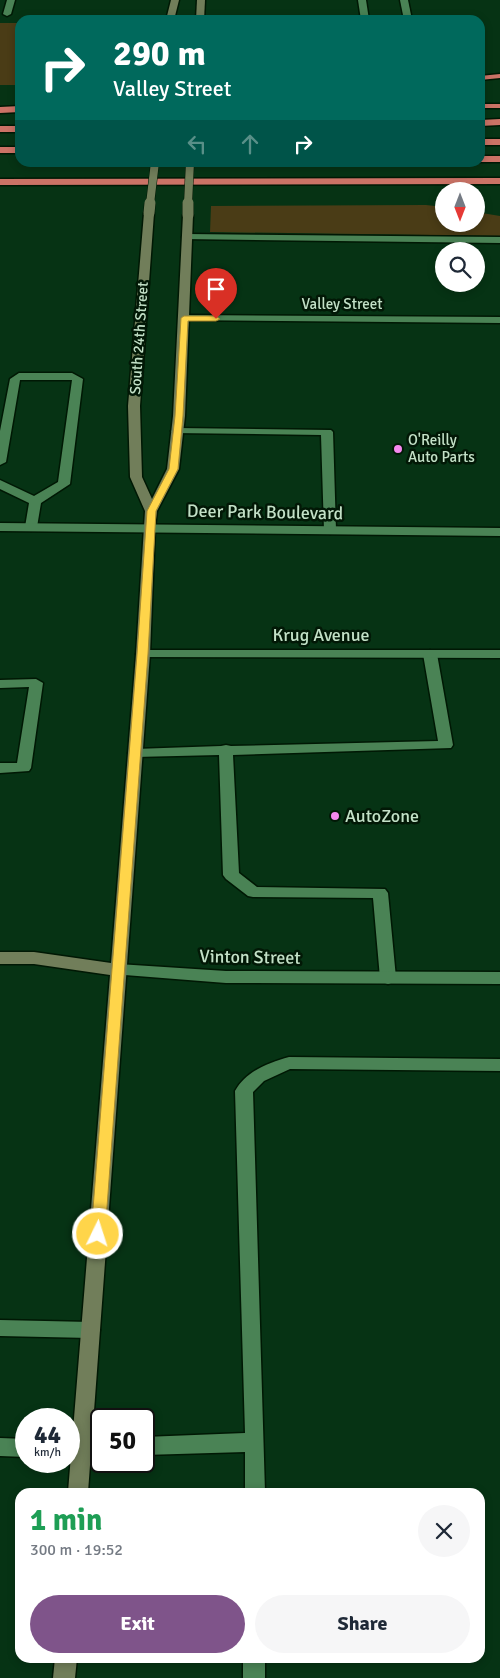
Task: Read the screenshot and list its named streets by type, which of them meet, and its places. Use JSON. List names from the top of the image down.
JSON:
{
  "streets": {
    "main road": ["South 24th Street", "Vinton Street"],
    "street": ["Valley Street", "Deer Park Boulevard", "Krug Avenue"]
  },
  "places": ["O'Reilly Auto Parts", "AutoZone"],
  "north": "bottom",
  "page": {
    "turn": ["290 m", "Valley Street"],
    "speed": "44 km/h",
    "limit": "50",
    "heading": ["1 min", "300 m · 19:52"],
    "buttons": ["Exit", "Share"]
  }
}
